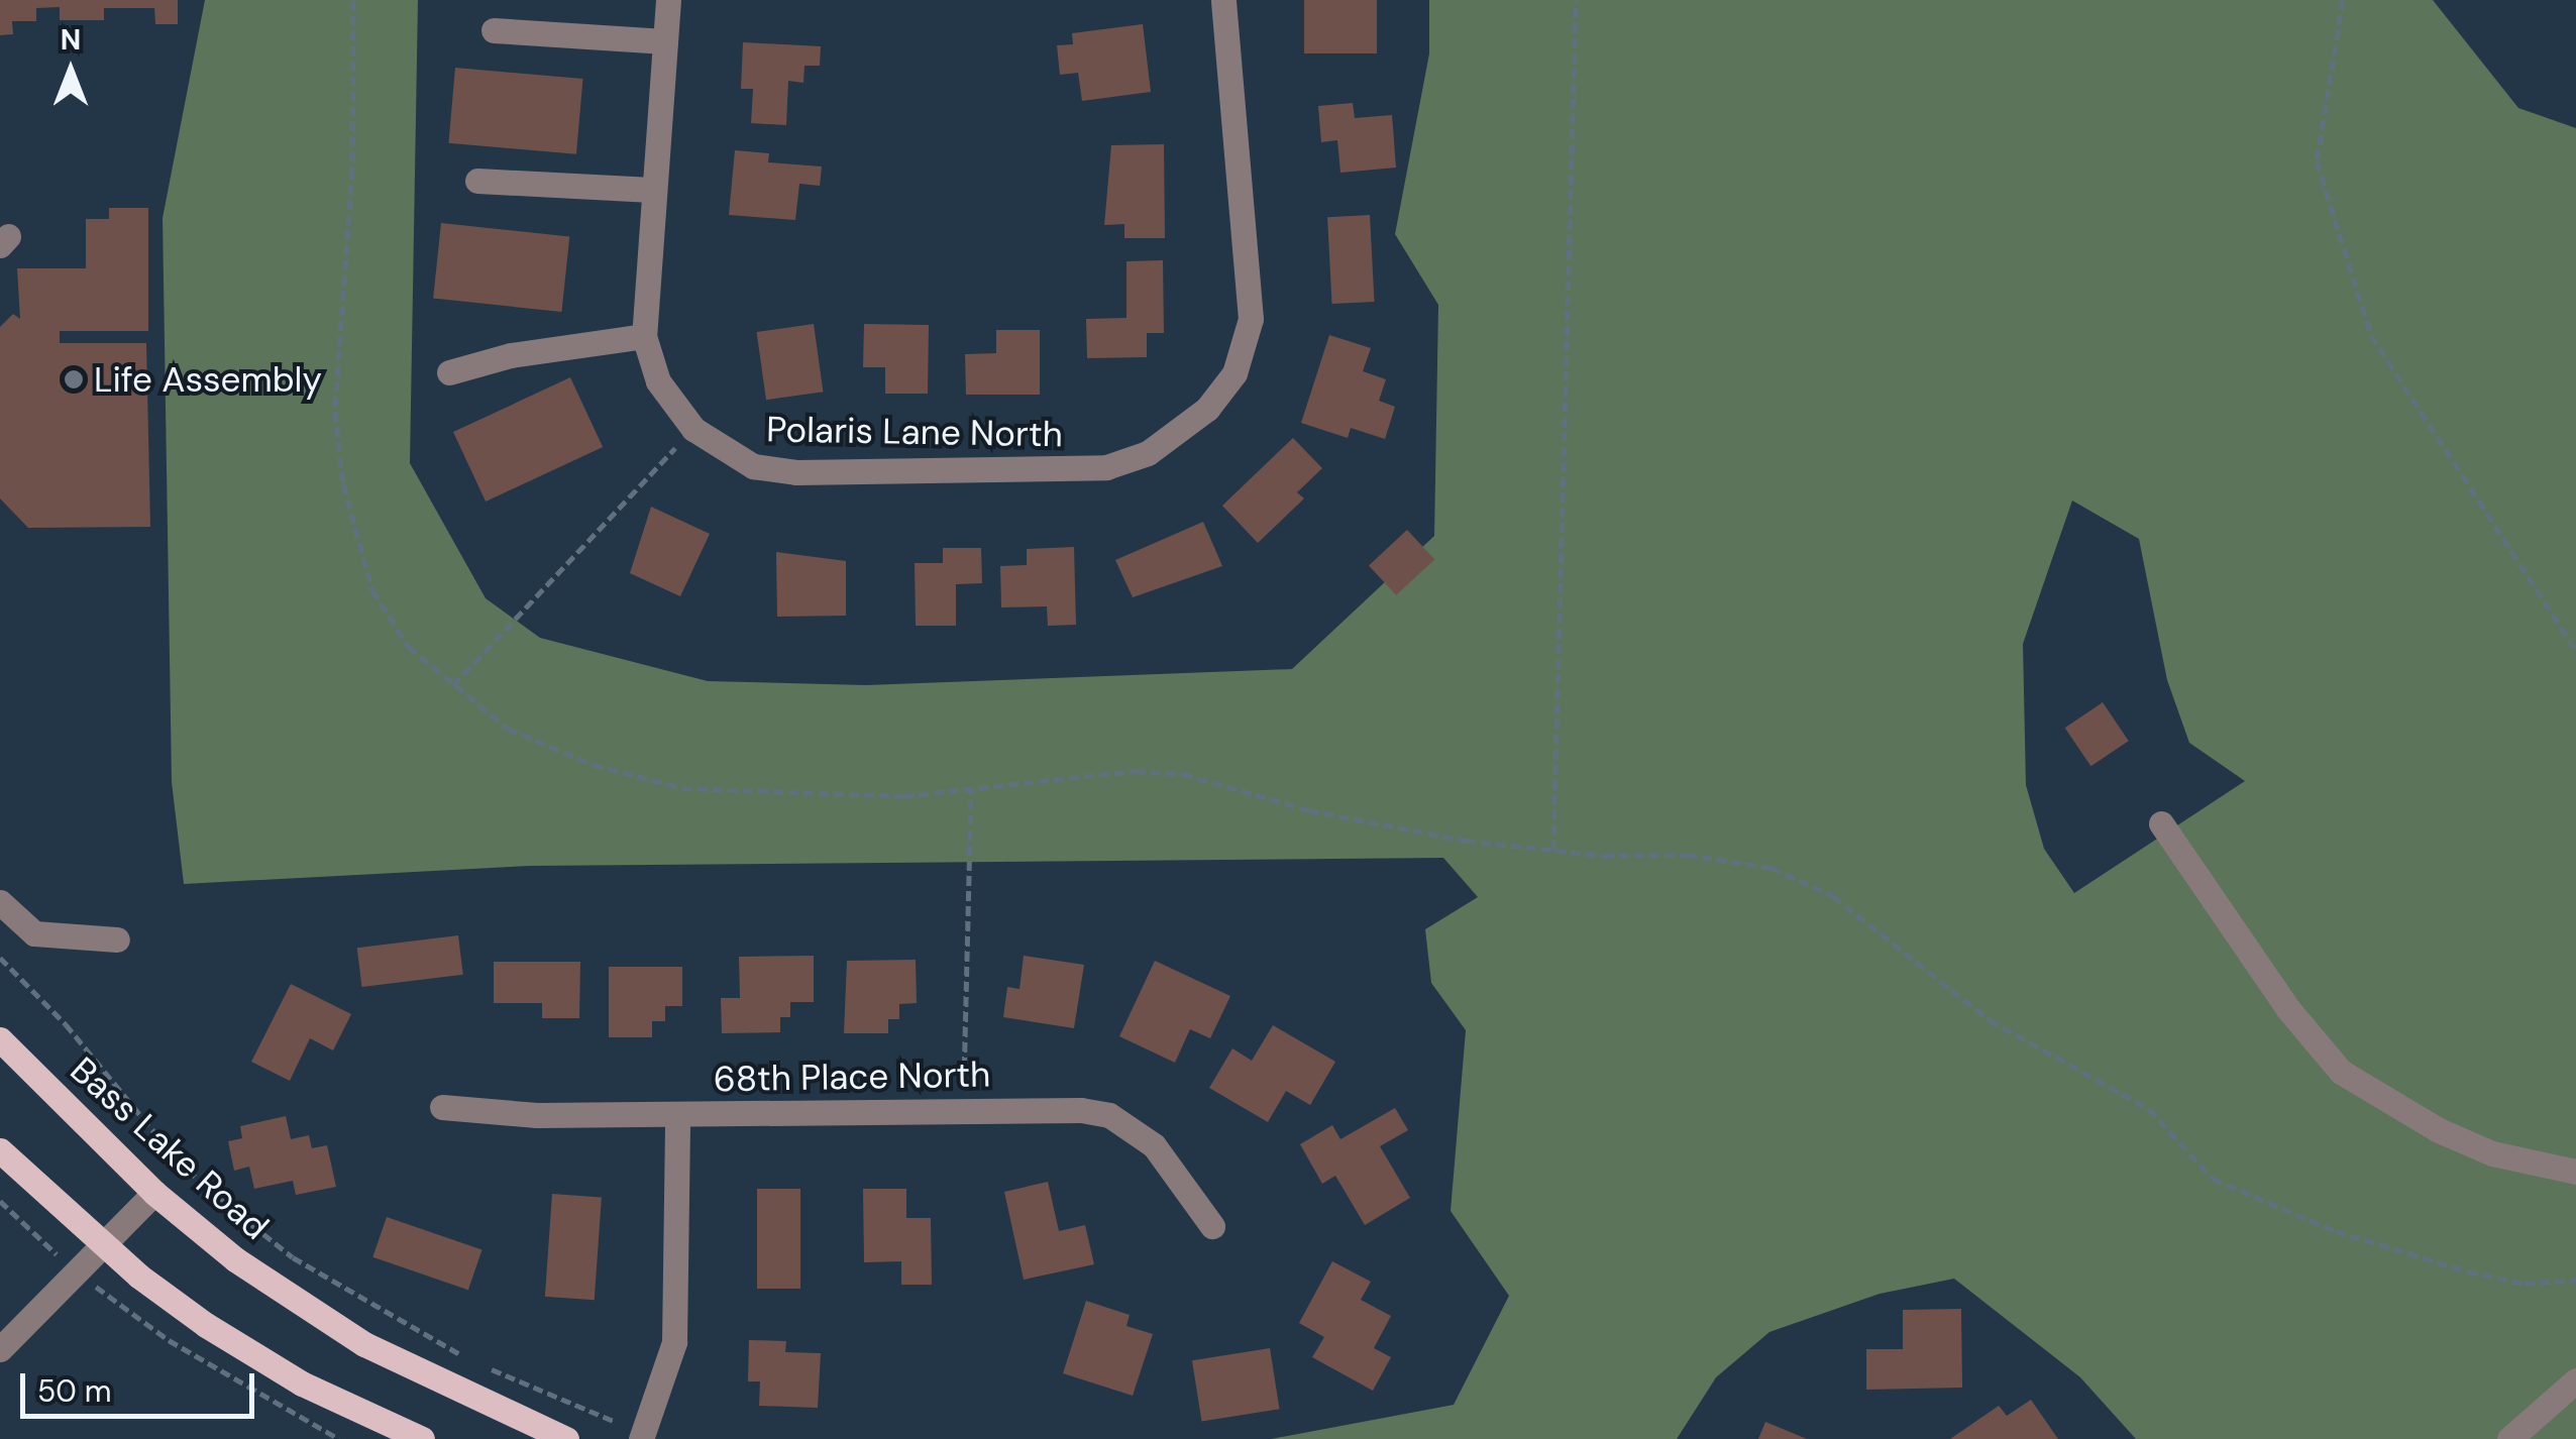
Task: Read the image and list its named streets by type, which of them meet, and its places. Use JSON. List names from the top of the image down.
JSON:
{
  "streets": {
    "main road": ["Bass Lake Road"],
    "street": ["Polaris Lane North", "68th Place North"]
  },
  "places": ["Life Assembly"],
  "scale_bar": "50 m",
  "north": "top"
}
